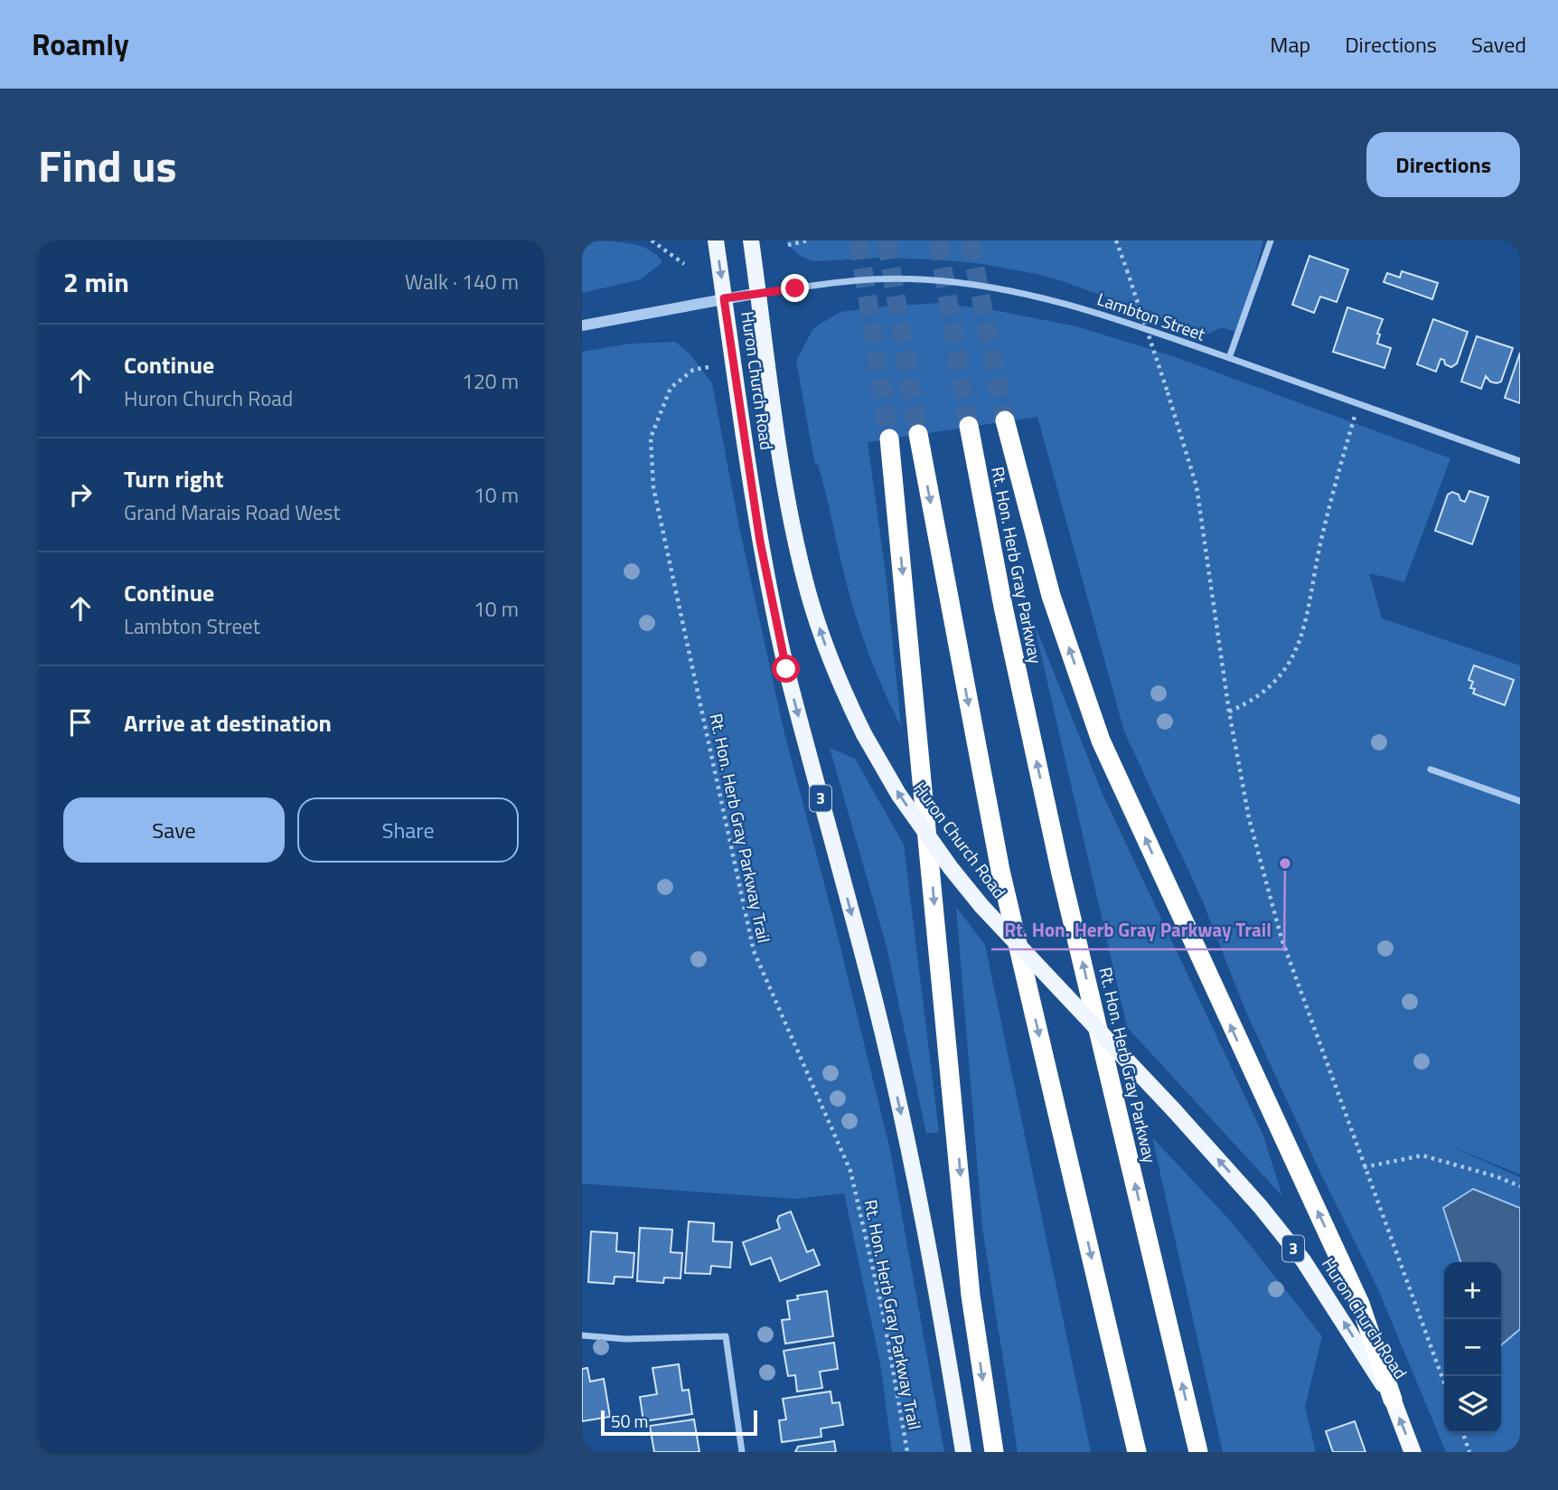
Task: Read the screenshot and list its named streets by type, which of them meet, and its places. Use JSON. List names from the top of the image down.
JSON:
{
  "streets": {
    "highway": ["Huron Church Road", "Rt. Hon. Herb Gray Parkway", "3"],
    "street": ["Lambton Street"],
    "path": ["Rt. Hon. Herb Gray Parkway Trail"]
  },
  "crossings": [
    ["Lambton Street", "Huron Church Road"]
  ],
  "places": ["Rt. Hon. Herb Gray Parkway Trail"],
  "scale_bar": "50 m",
  "page": {
    "header": "Roamly",
    "nav": ["Map", "Directions", "Saved"],
    "title": "Find us",
    "buttons": [
      "Directions",
      ["Save", "Share"]
    ],
    "heading": ["2 min", "Walk · 140 m"],
    "list": [
      ["Continue", "Huron Church Road", "120 m"],
      ["Turn right", "Grand Marais Road West", "10 m"],
      ["Continue", "Lambton Street", "10 m"],
      "Arrive at destination"
    ],
    "map_buttons": ["+", "−"],
    "scale": "50 m"
  }
}
